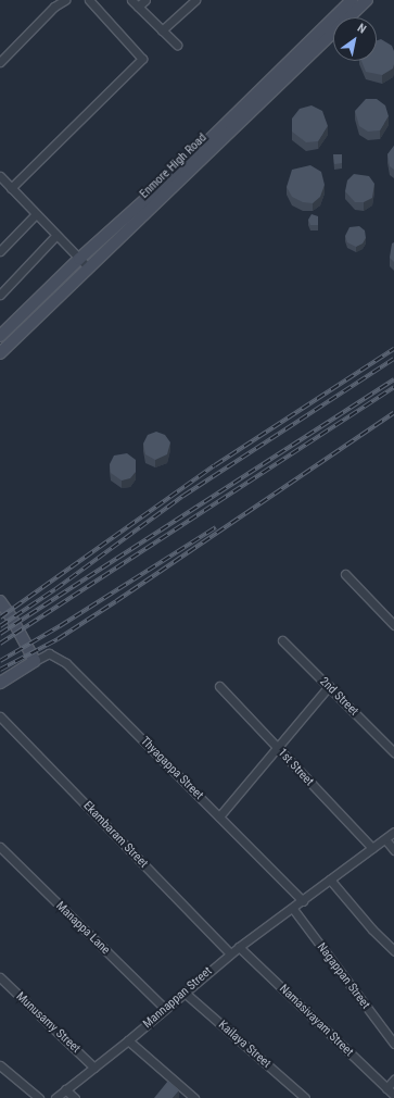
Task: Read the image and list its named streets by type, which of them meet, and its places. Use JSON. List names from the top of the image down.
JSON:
{
  "streets": {
    "main road": ["Enmore High Road"],
    "street": [
      "2nd Street",
      "1st Street",
      "Thyagappa Street",
      "Ekambaram Street",
      "Manappa Lane",
      "Nagappan Street",
      "Mannappan Street",
      "Namasivayam Street",
      "Munusamy Street",
      "Kailaya Street"
    ]
  },
  "crossings": [
    ["1st Street", "Mannappan Street"],
    ["Thyagappa Street", "Mannappan Street"],
    ["Ekambaram Street", "Mannappan Street"],
    ["Manappa Lane", "Mannappan Street"],
    ["Nagappan Street", "Mannappan Street"],
    ["Mannappan Street", "Namasivayam Street"],
    ["Mannappan Street", "Munusamy Street"],
    ["Mannappan Street", "Kailaya Street"]
  ],
  "north": "top right"
}
